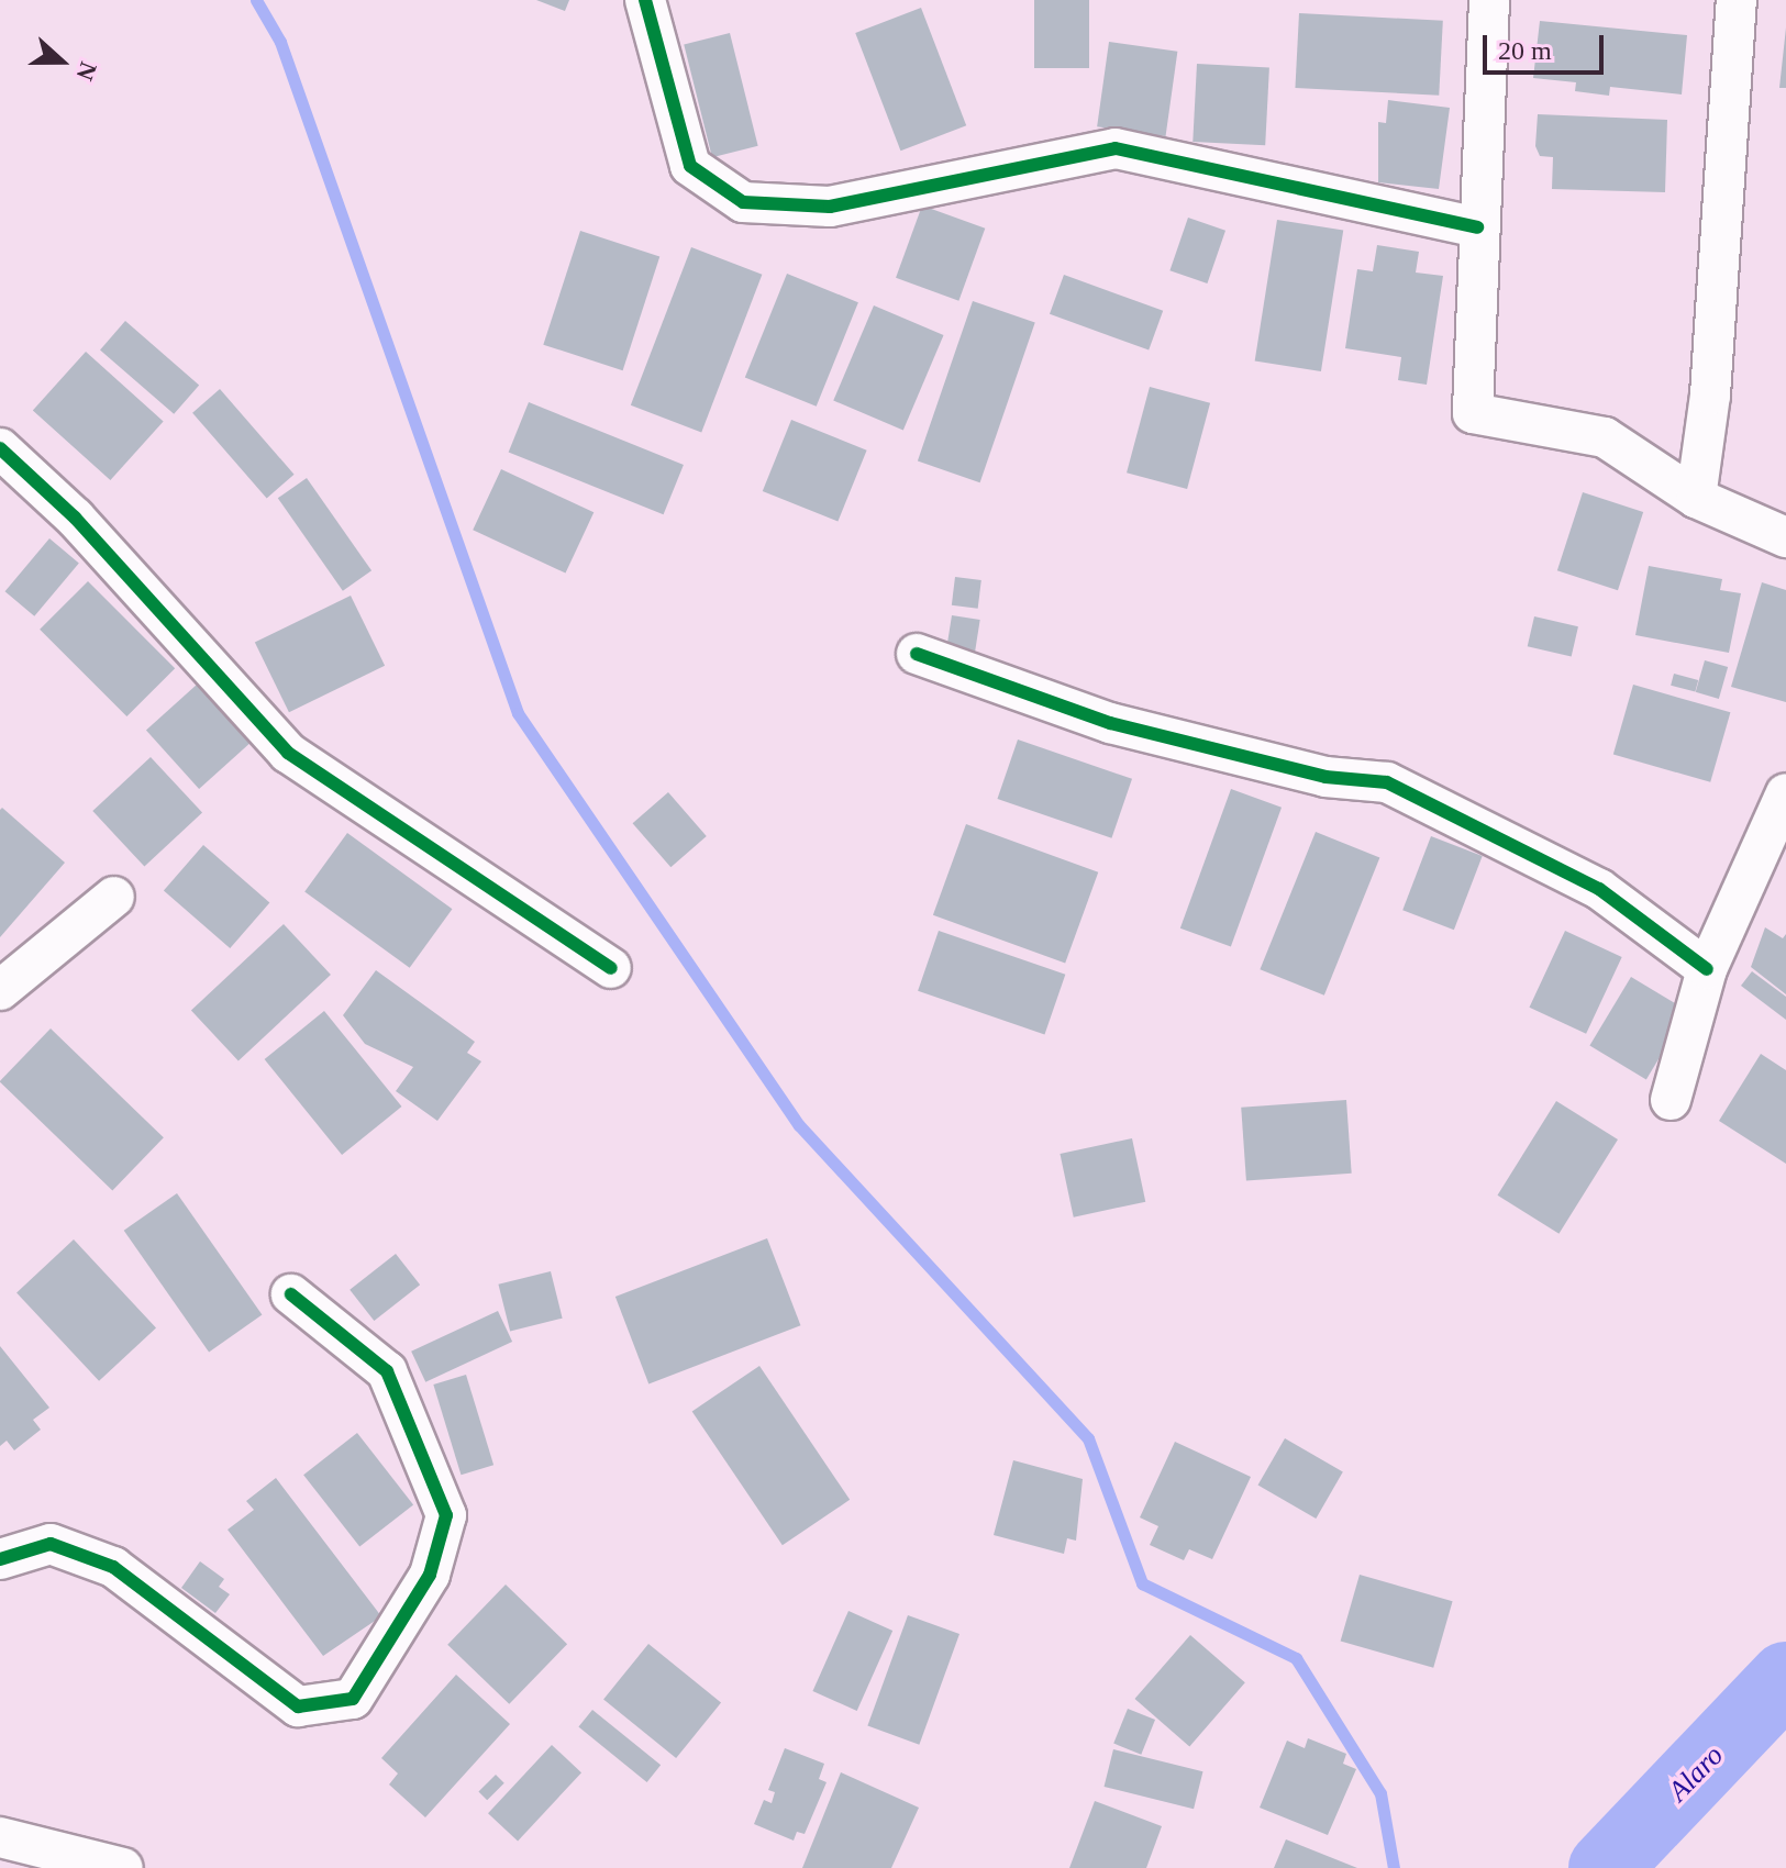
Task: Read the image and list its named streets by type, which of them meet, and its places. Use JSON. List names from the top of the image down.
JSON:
{
  "water": ["Alaro"],
  "scale_bar": "20 m",
  "north": "right"
}
